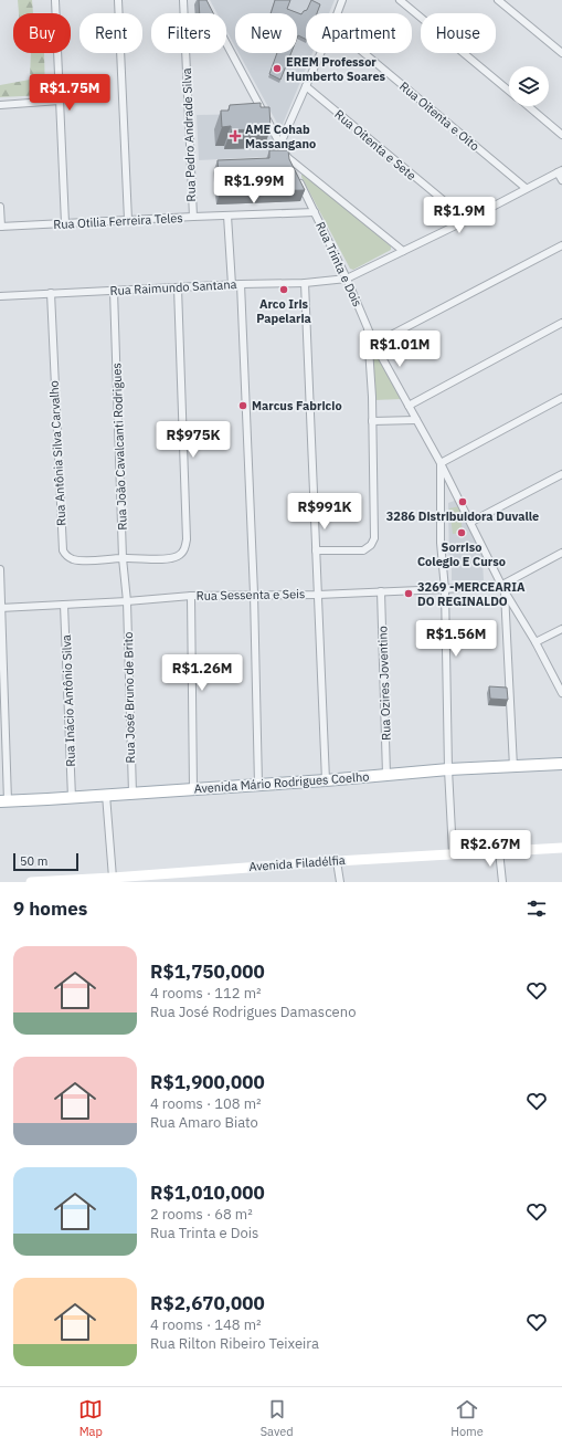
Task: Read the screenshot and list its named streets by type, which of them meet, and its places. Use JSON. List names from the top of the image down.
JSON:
{
  "streets": {
    "main road": ["Avenida Mário Rodrigues Coelho"],
    "street": [
      "Rua Oitenta e Oito",
      "Rua Pedro Andrade Silva",
      "Rua Oitenta e Sete",
      "Rua Otilia Ferreira Teles",
      "Rua Trinta e Dois",
      "Rua Raimundo Santana",
      "Rua João Cavalcanti Rodrigues",
      "Rua Antônia Silva Carvalho",
      "Rua Sessenta e Seis",
      "Rua Ozires Joventino",
      "Rua José Bruno de Brito",
      "Rua Inácio Antônio Silva",
      "Avenida Filadélfia"
    ]
  },
  "crossings": [
    ["Rua Pedro Andrade Silva", "Rua Otilia Ferreira Teles"],
    ["Rua Otilia Ferreira Teles", "Rua Trinta e Dois"],
    ["Rua Trinta e Dois", "Rua Raimundo Santana"],
    ["Rua Trinta e Dois", "Rua Sessenta e Seis"],
    ["Rua Raimundo Santana", "Rua João Cavalcanti Rodrigues"],
    ["Rua Raimundo Santana", "Rua Antônia Silva Carvalho"],
    ["Rua João Cavalcanti Rodrigues", "Rua Antônia Silva Carvalho"],
    ["Rua João Cavalcanti Rodrigues", "Rua Sessenta e Seis"],
    ["Rua João Cavalcanti Rodrigues", "Rua José Bruno de Brito"],
    ["Rua Sessenta e Seis", "Rua Ozires Joventino"],
    ["Rua Sessenta e Seis", "Rua José Bruno de Brito"],
    ["Rua Sessenta e Seis", "Rua Inácio Antônio Silva"],
    ["Rua Ozires Joventino", "Avenida Mário Rodrigues Coelho"],
    ["Rua José Bruno de Brito", "Avenida Mário Rodrigues Coelho"],
    ["Rua Inácio Antônio Silva", "Avenida Mário Rodrigues Coelho"]
  ],
  "places": {
    "other": [
      "EREM Professor Humberto Soares",
      "Arco Iris Papelaria",
      "Marcus Fabricio",
      "3286 Distribuidora Duvalle",
      "Sorriso Colegio E Curso",
      "3269 -MERCEARIA DO REGINALDO"
    ],
    "health": ["AME Cohab Massangano"]
  },
  "scale_bar": "50 m",
  "page": {
    "chip": [
      "Buy",
      "Rent",
      "Filters",
      "New",
      "Apartment",
      "House"
    ],
    "price": [
      "R$1.75M",
      "R$1.99M",
      "R$1.9M",
      "R$1.01M",
      "R$975K",
      "R$991K",
      "R$1.56M",
      "R$1.26M",
      "R$2.67M"
    ],
    "scale": "50 m",
    "heading": "9 homes",
    "list": [
      {
        "name": "R$1,750,000",
        "note": "4 rooms · 112 m² · Rua José Rodrigues Damasceno"
      },
      {
        "name": "R$1,900,000",
        "note": "4 rooms · 108 m² · Rua Amaro Biato"
      },
      {
        "name": "R$1,010,000",
        "note": "2 rooms · 68 m² · Rua Trinta e Dois"
      },
      {
        "name": "R$2,670,000",
        "note": "4 rooms · 148 m² · Rua Rilton Ribeiro Teixeira"
      }
    ],
    "tabs": ["Map", "Saved", "Home"]
  }
}
